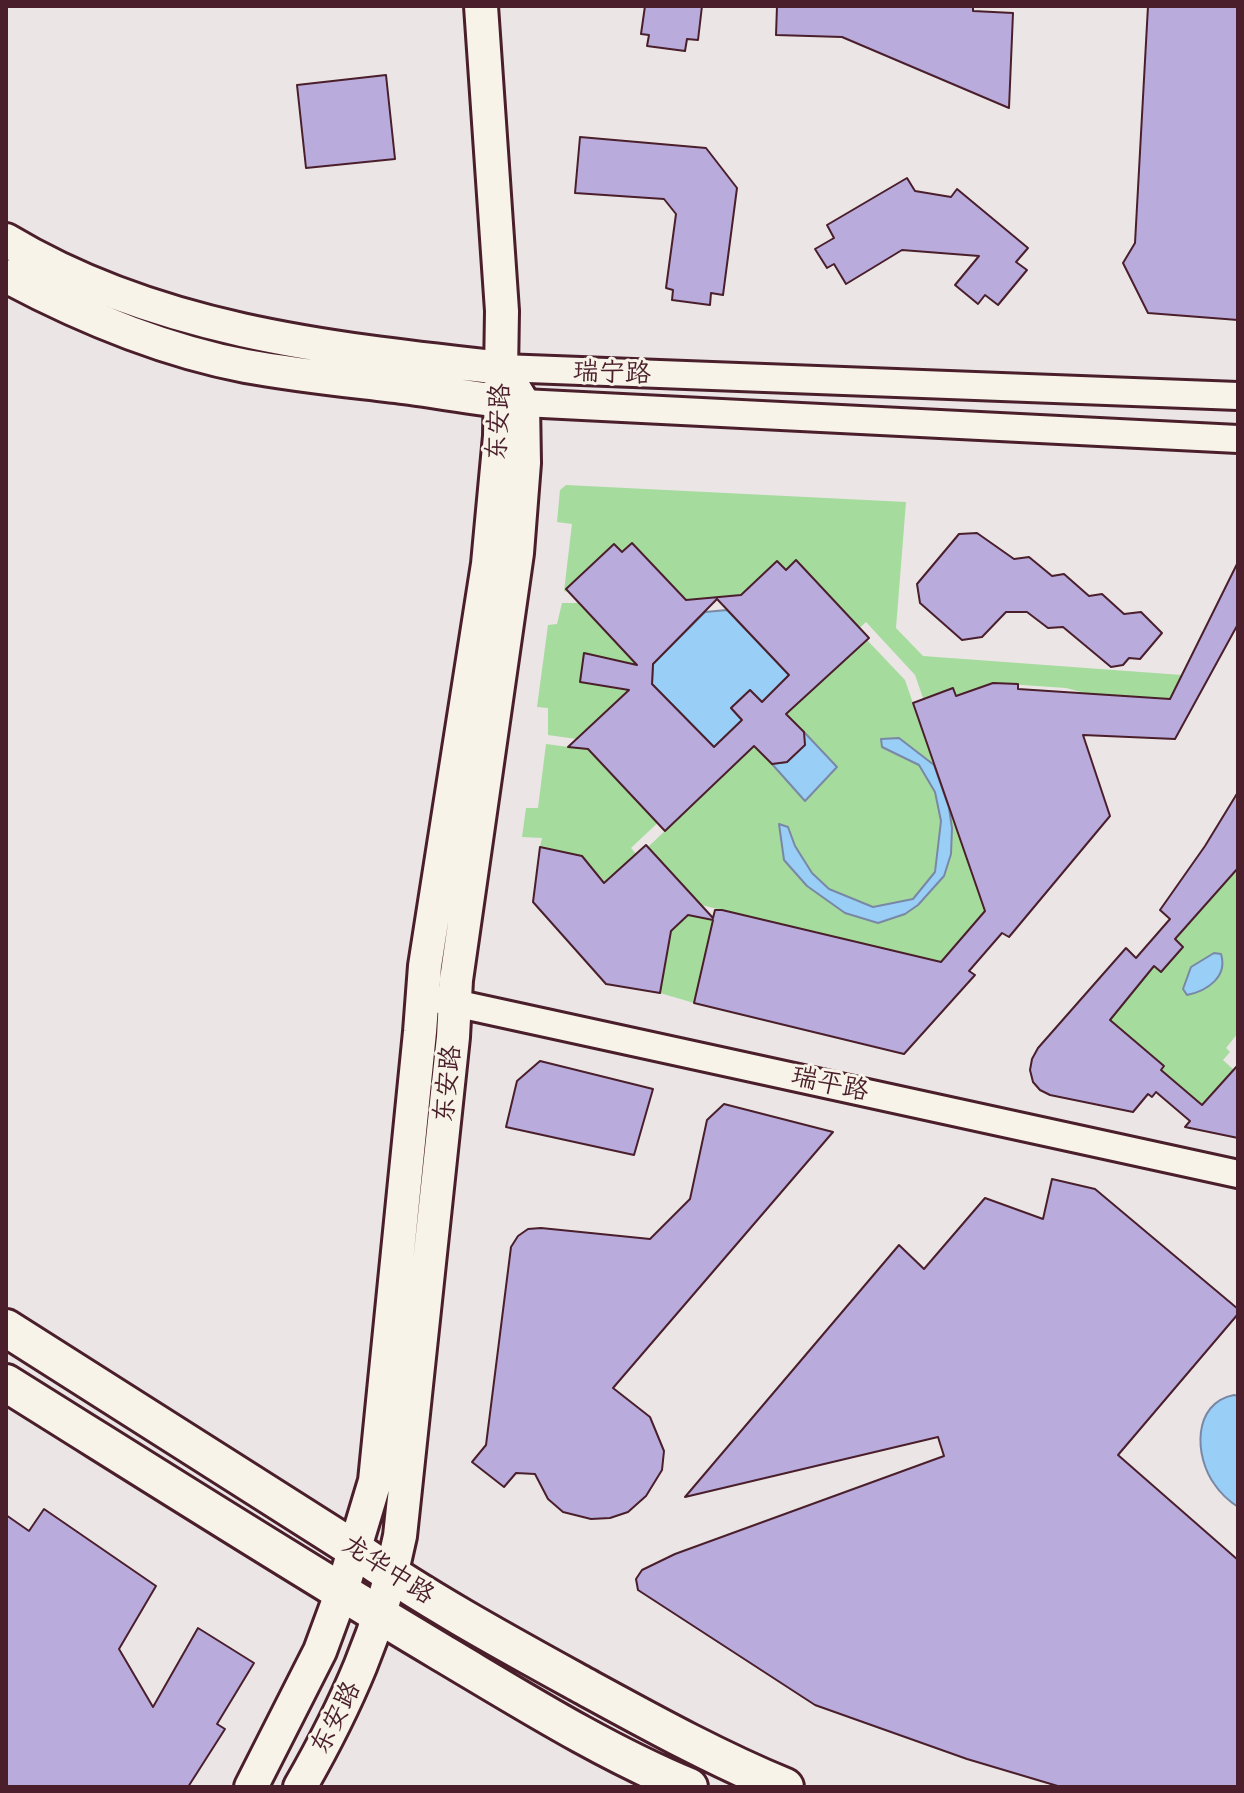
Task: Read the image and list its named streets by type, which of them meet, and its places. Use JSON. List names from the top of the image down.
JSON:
{
  "streets": {
    "main road": ["龙华中路"],
    "street": ["瑞宁路", "东安路", "瑞平路"]
  },
  "crossings": [
    ["瑞宁路", "东安路"],
    ["东安路", "瑞平路"],
    ["东安路", "龙华中路"]
  ]
}
